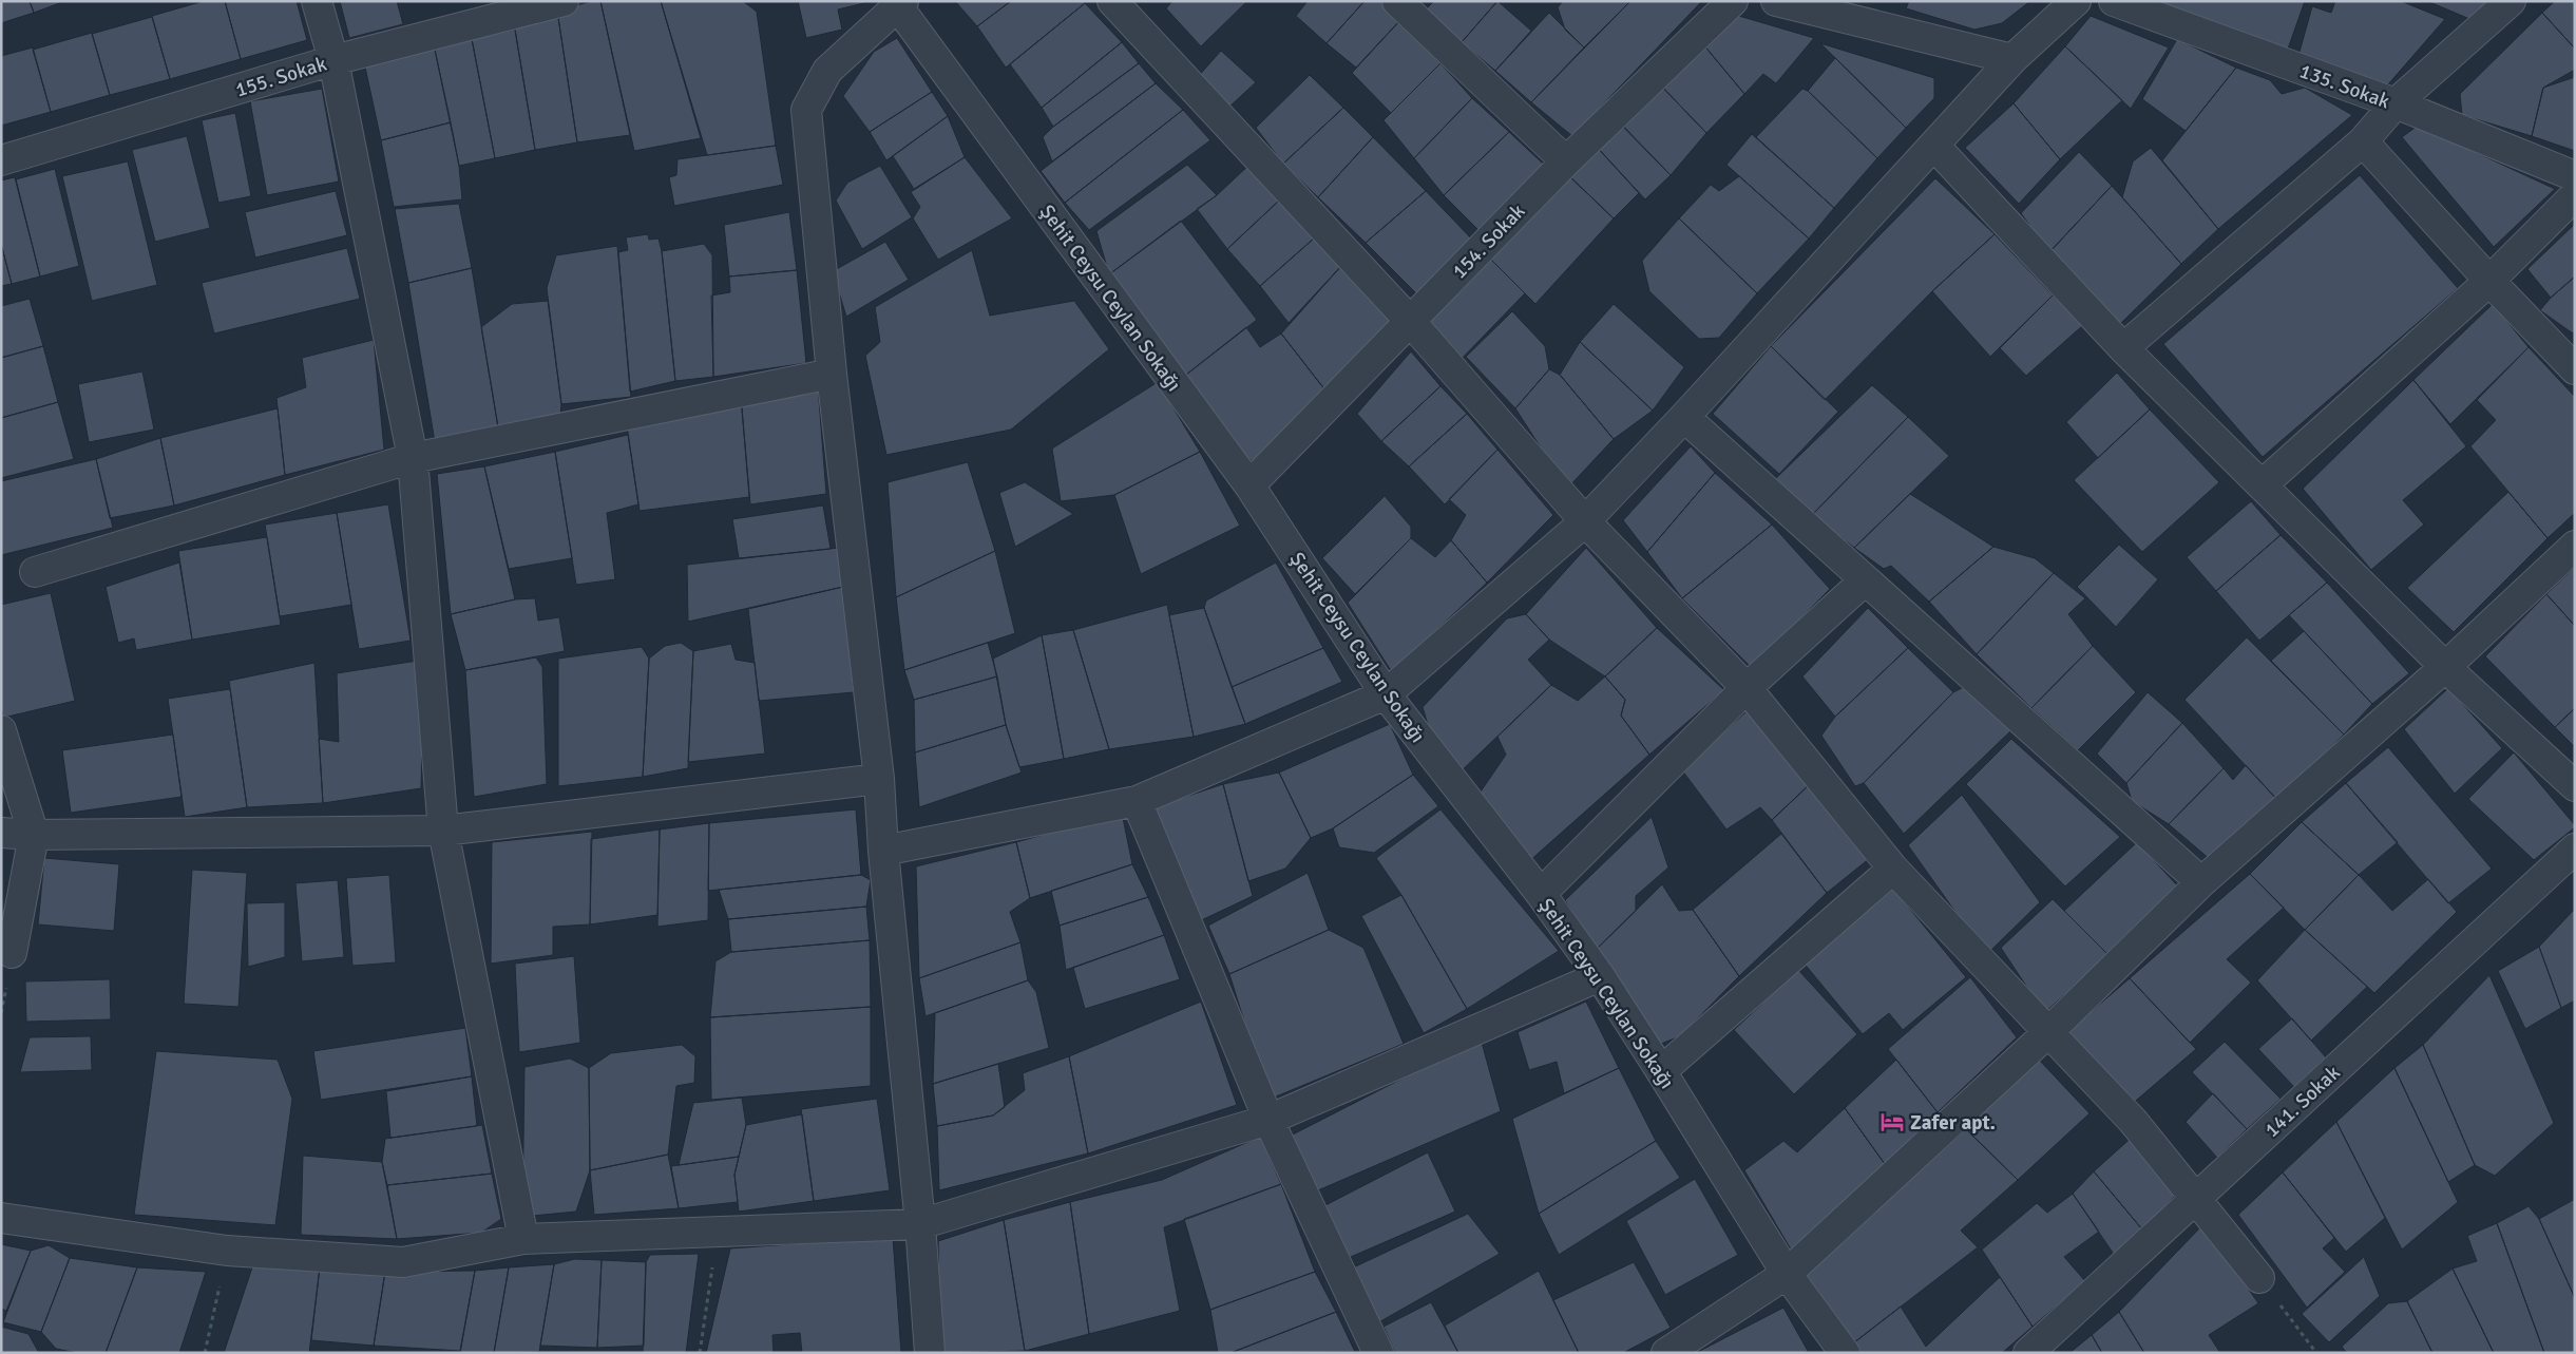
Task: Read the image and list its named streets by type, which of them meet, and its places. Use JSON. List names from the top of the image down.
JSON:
{
  "streets": {
    "street": [
      "155. Sokak",
      "135. Sokak",
      "154. Sokak",
      "Şehit Ceysu Ceylan Sokağı",
      "141. Sokak"
    ]
  },
  "crossings": [
    ["154. Sokak", "Şehit Ceysu Ceylan Sokağı"]
  ],
  "places": {
    "hotel": ["Zafer apt."]
  }
}
